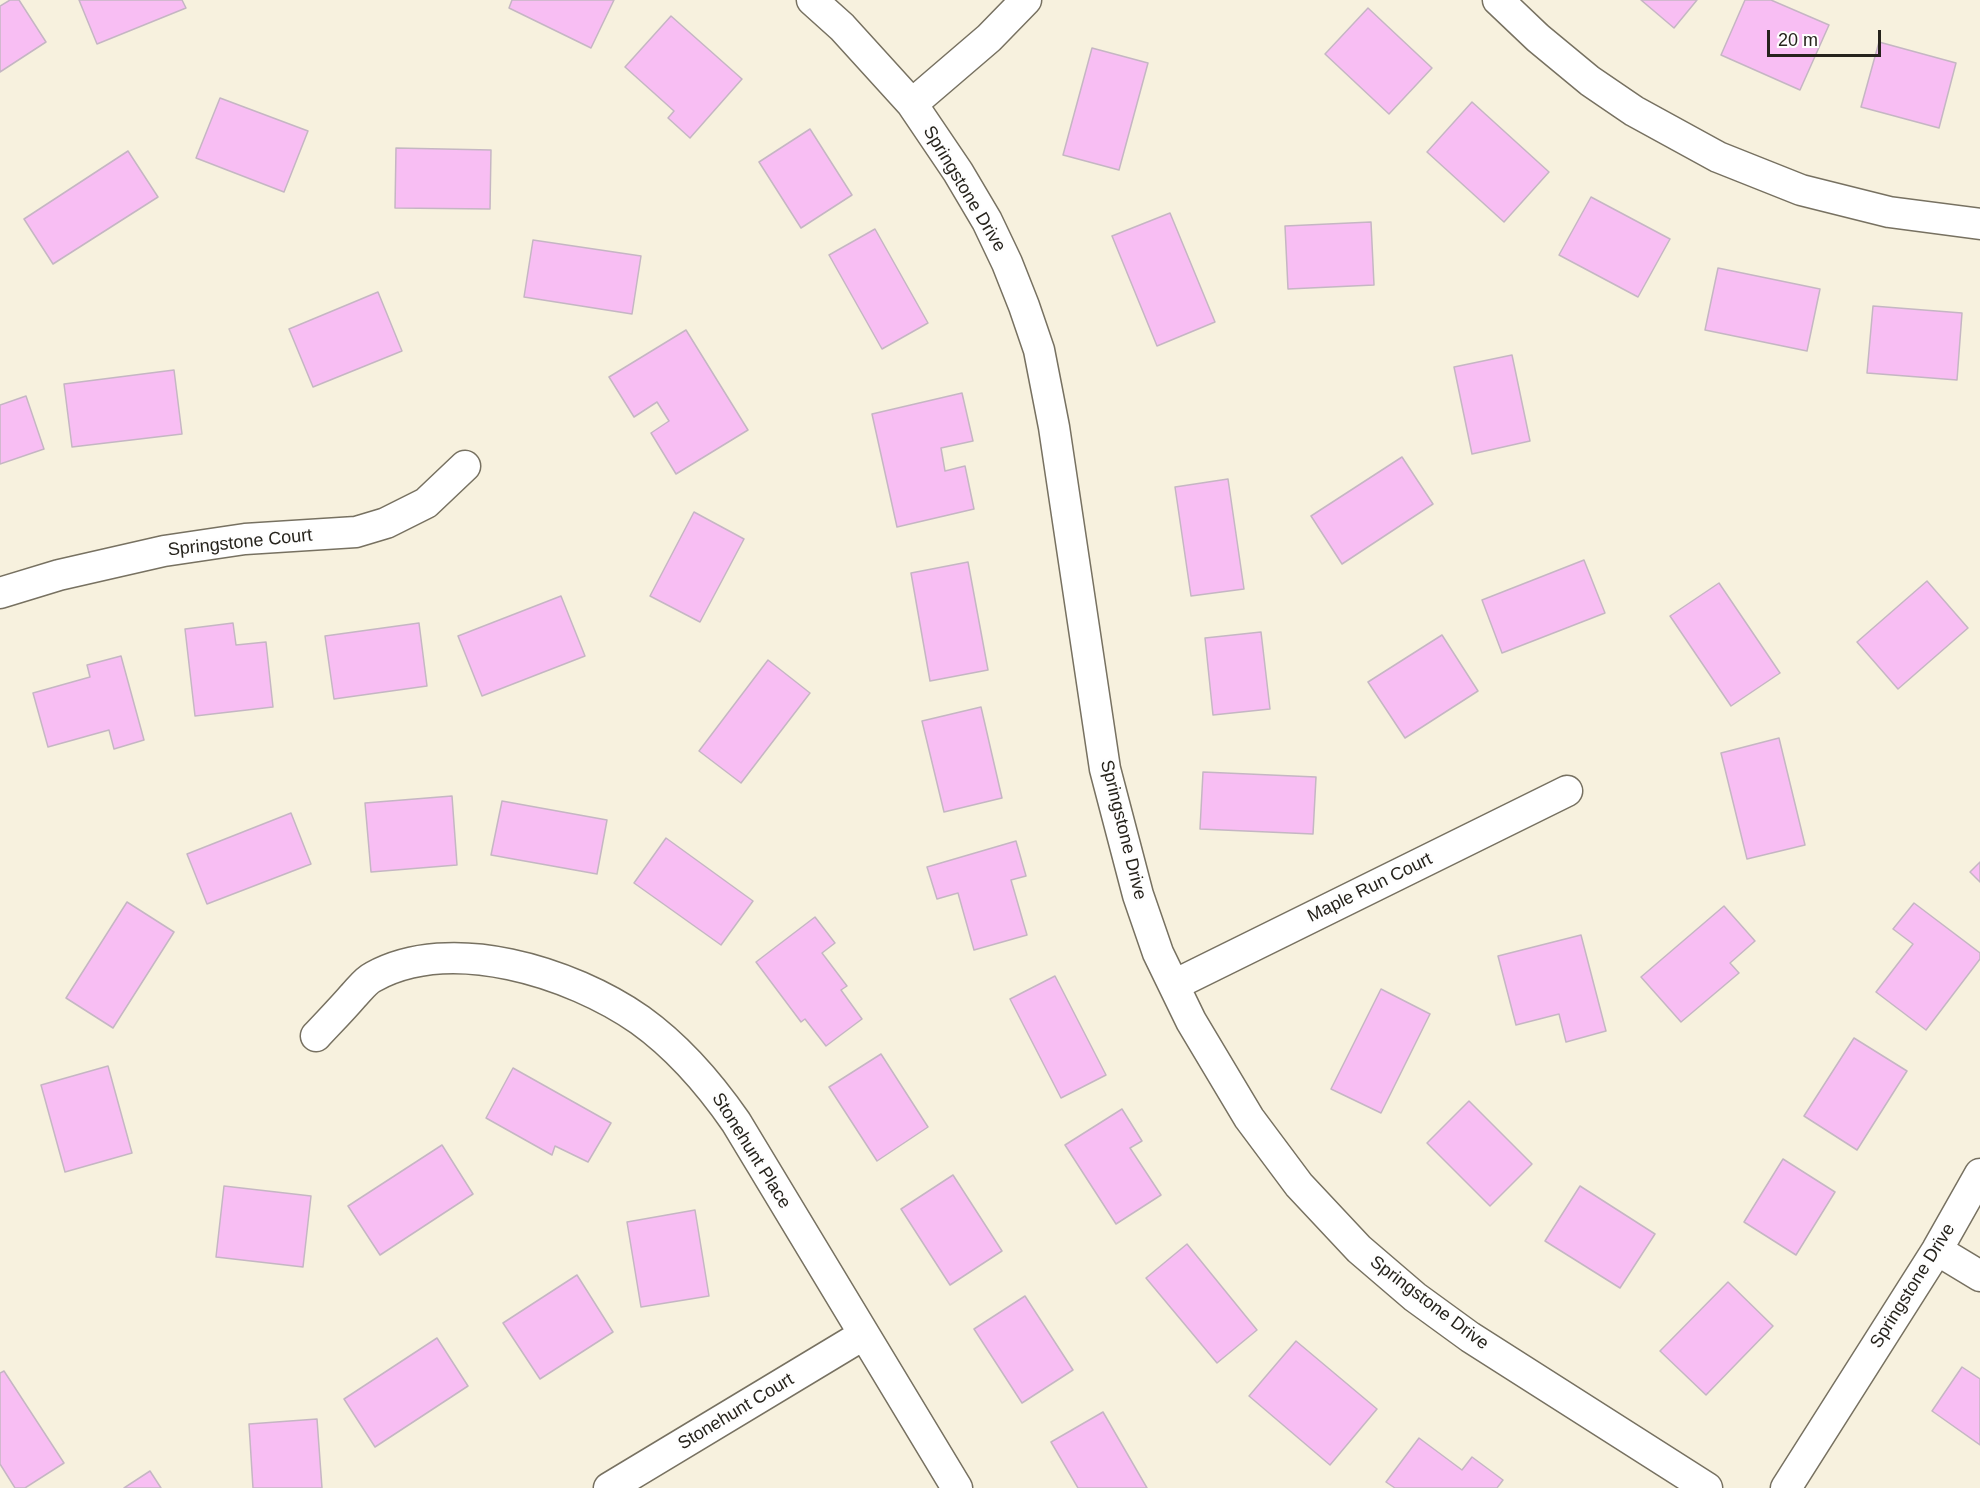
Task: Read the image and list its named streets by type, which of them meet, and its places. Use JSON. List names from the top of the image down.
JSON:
{
  "streets": {
    "street": [
      "Springstone Drive",
      "Springstone Court",
      "Maple Run Court",
      "Stonehunt Place",
      "Stonehunt Court"
    ]
  },
  "crossings": [
    ["Springstone Drive", "Maple Run Court"],
    ["Stonehunt Place", "Stonehunt Court"]
  ],
  "scale_bar": "20 m"
}
